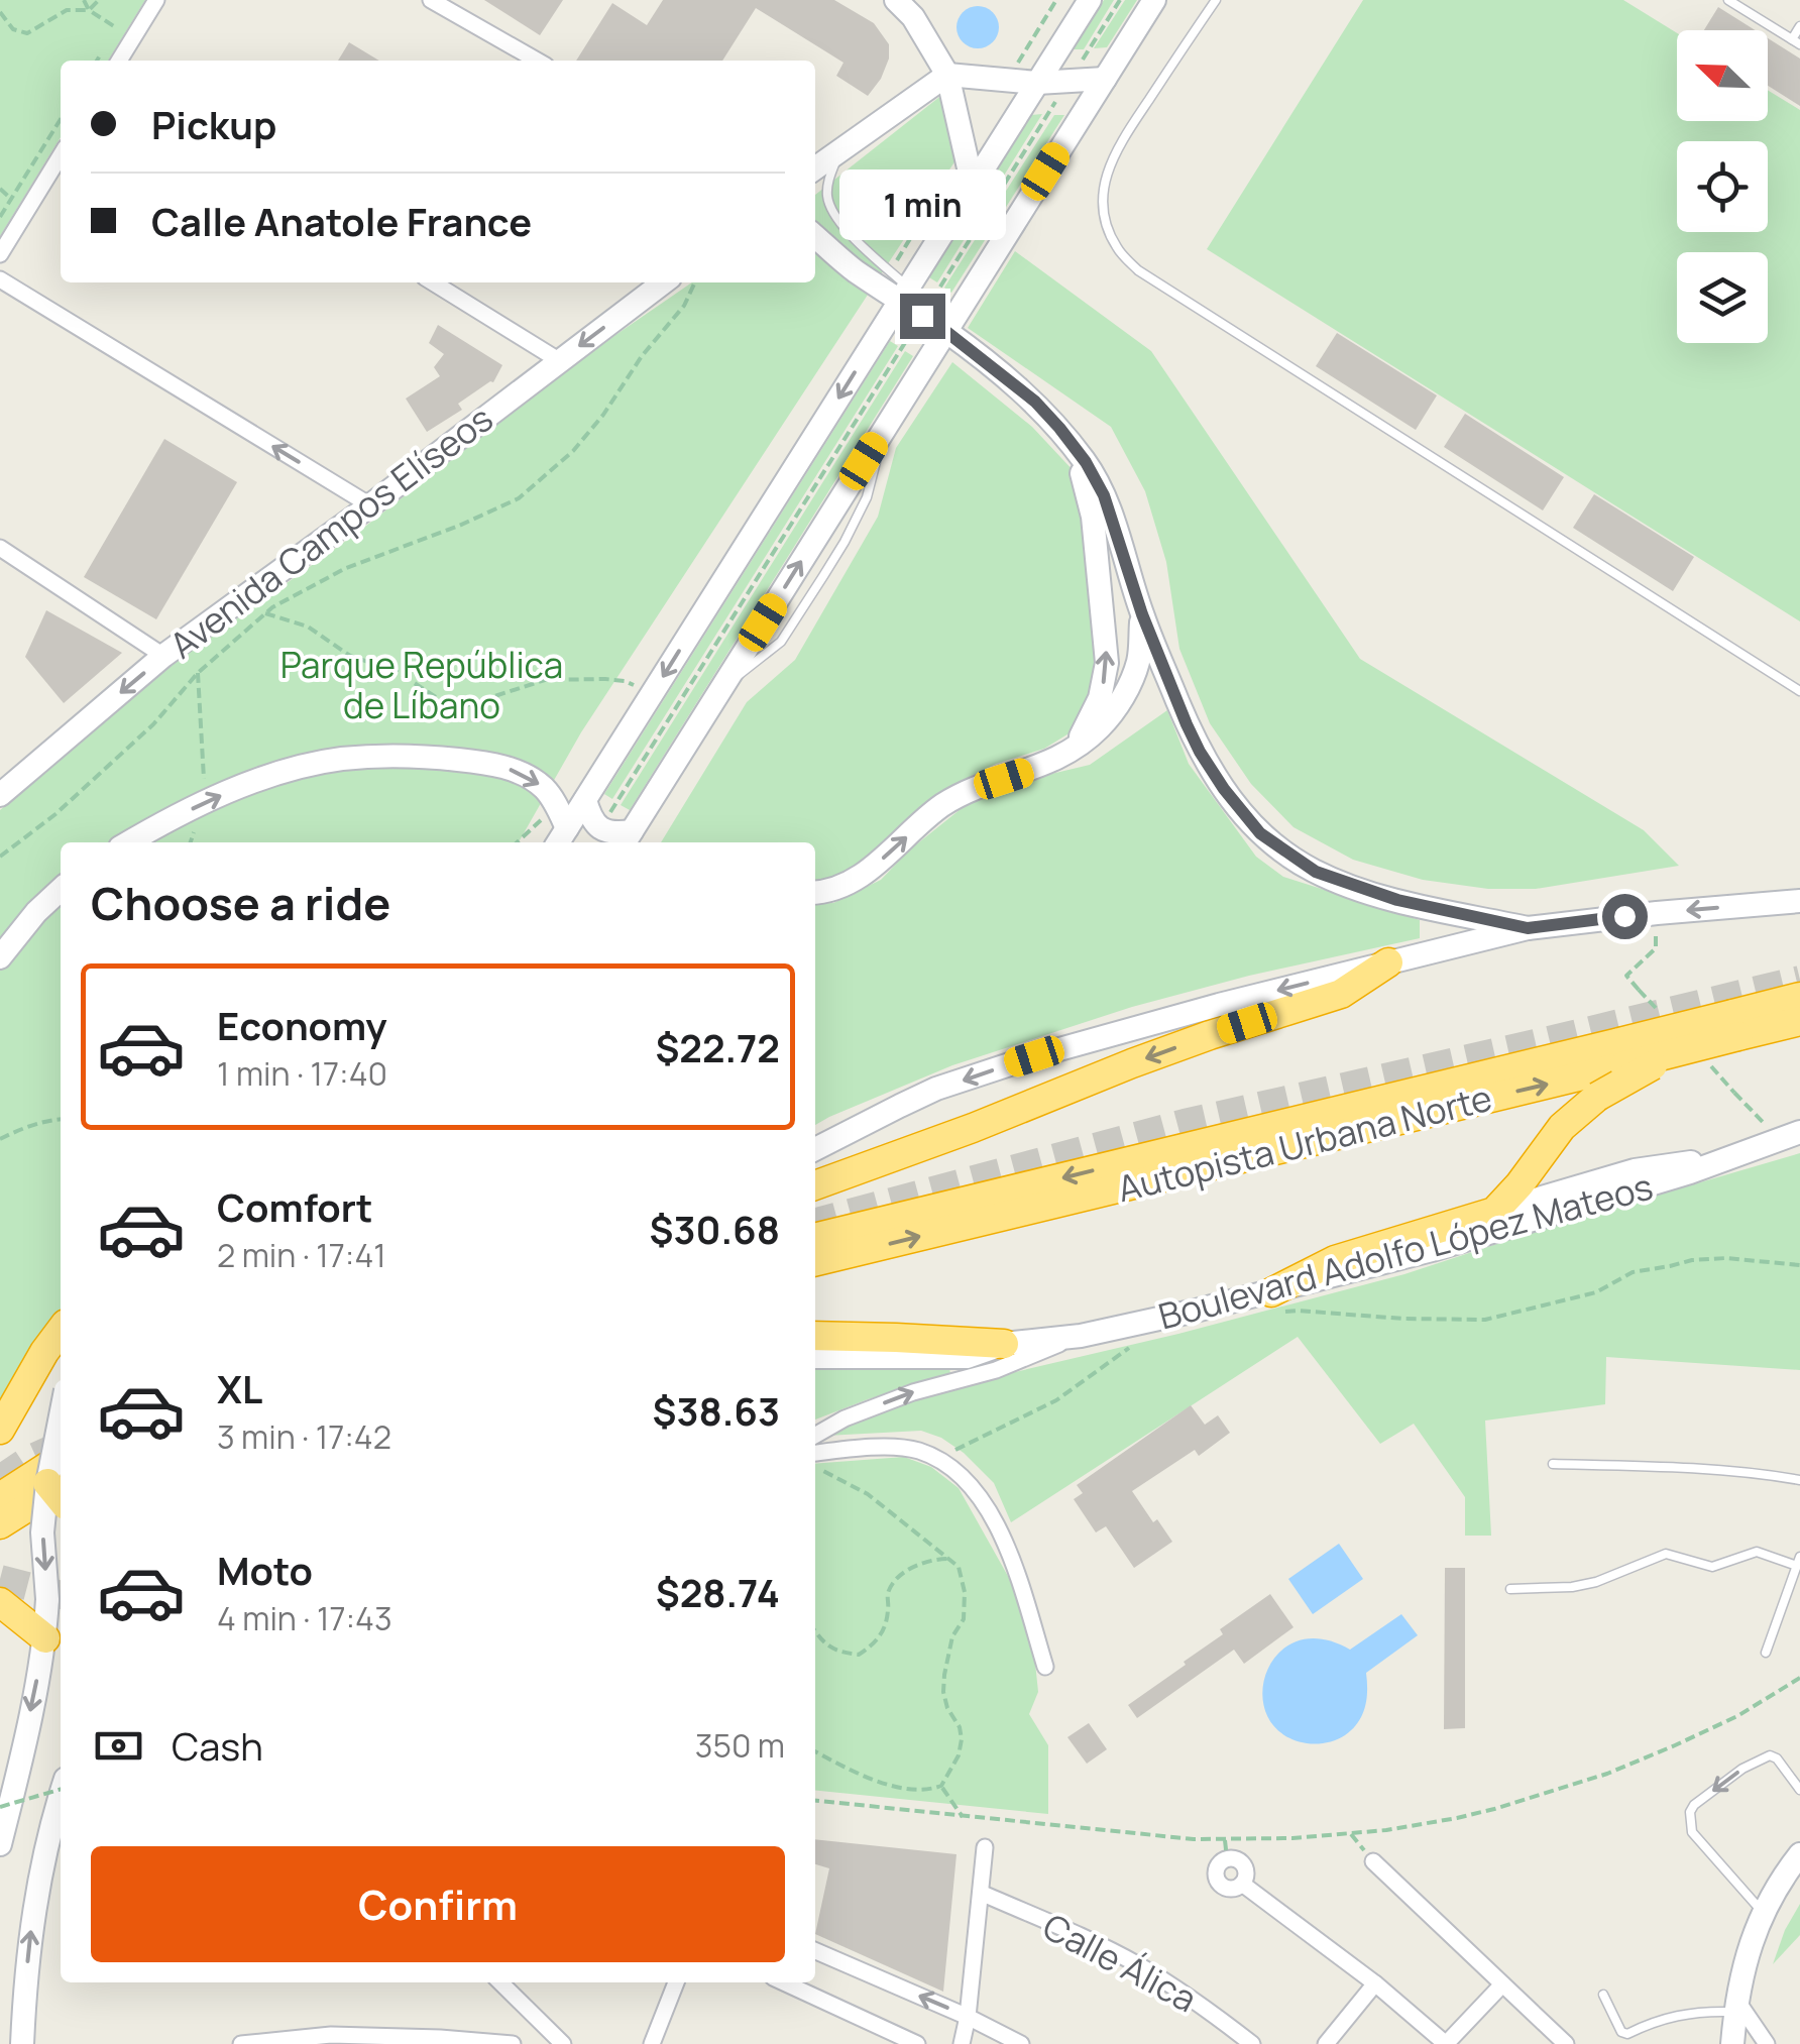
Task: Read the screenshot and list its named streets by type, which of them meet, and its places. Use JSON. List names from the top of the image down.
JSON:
{
  "streets": {
    "highway": ["Autopista Urbana Norte"],
    "main road": ["Avenida Campos Elíseos", "Boulevard Adolfo López Mateos"],
    "street": ["Calle Álica"]
  },
  "one_way": ["Avenida Campos Elíseos"],
  "parks": ["Parque República de Líbano"],
  "north": "top left",
  "page": {
    "banner": ["Pickup", "Calle Anatole France"],
    "bubble": "1 min",
    "heading": "Choose a ride",
    "list": [
      {
        "name": "Economy",
        "note": "1 min · 17:40",
        "value": "$22.72"
      },
      {
        "name": "Comfort",
        "note": "2 min · 17:41",
        "value": "$30.68"
      },
      {
        "name": "XL",
        "note": "3 min · 17:42",
        "value": "$38.63"
      },
      {
        "name": "Moto",
        "note": "4 min · 17:43",
        "value": "$28.74"
      }
    ],
    "pay": ["Cash", "350 m"],
    "buttons": "Confirm"
  }
}
